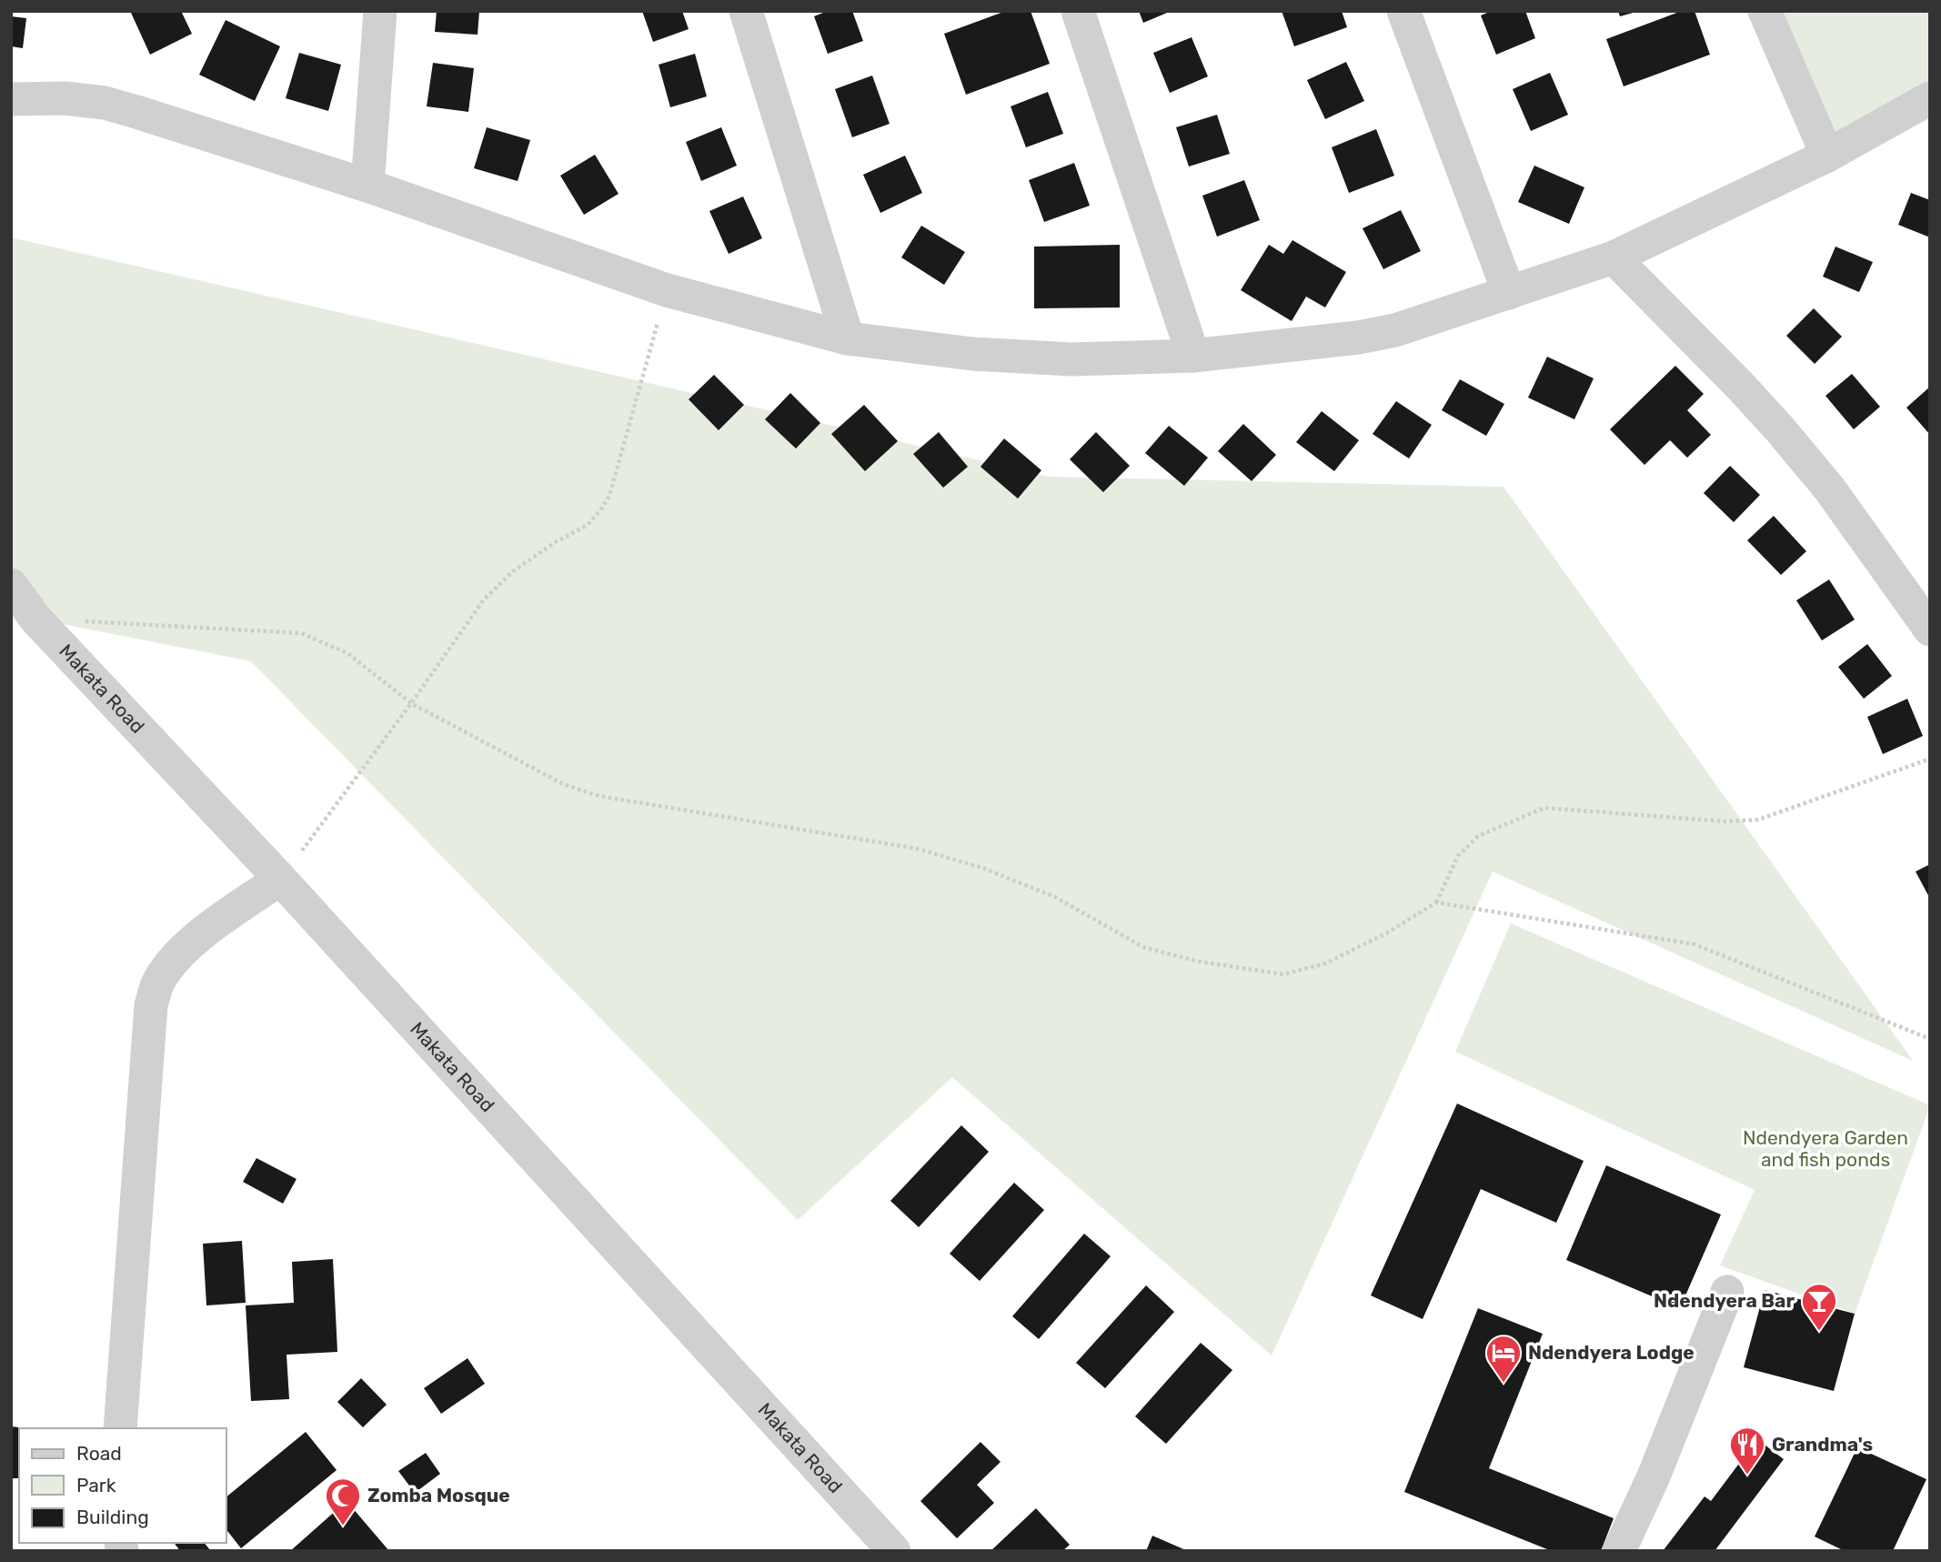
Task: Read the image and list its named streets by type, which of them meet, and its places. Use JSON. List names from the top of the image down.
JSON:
{
  "streets": {
    "street": ["Makata Road"]
  },
  "parks": ["Ndendyera Garden and fish ponds"],
  "places": {
    "bar": ["Ndendyera Bar"],
    "hotel": ["Ndendyera Lodge"],
    "restaurant": ["Grandma's"],
    "mosque": ["Zomba Mosque"]
  },
  "legend": ["Road", "Park", "Building"]
}
